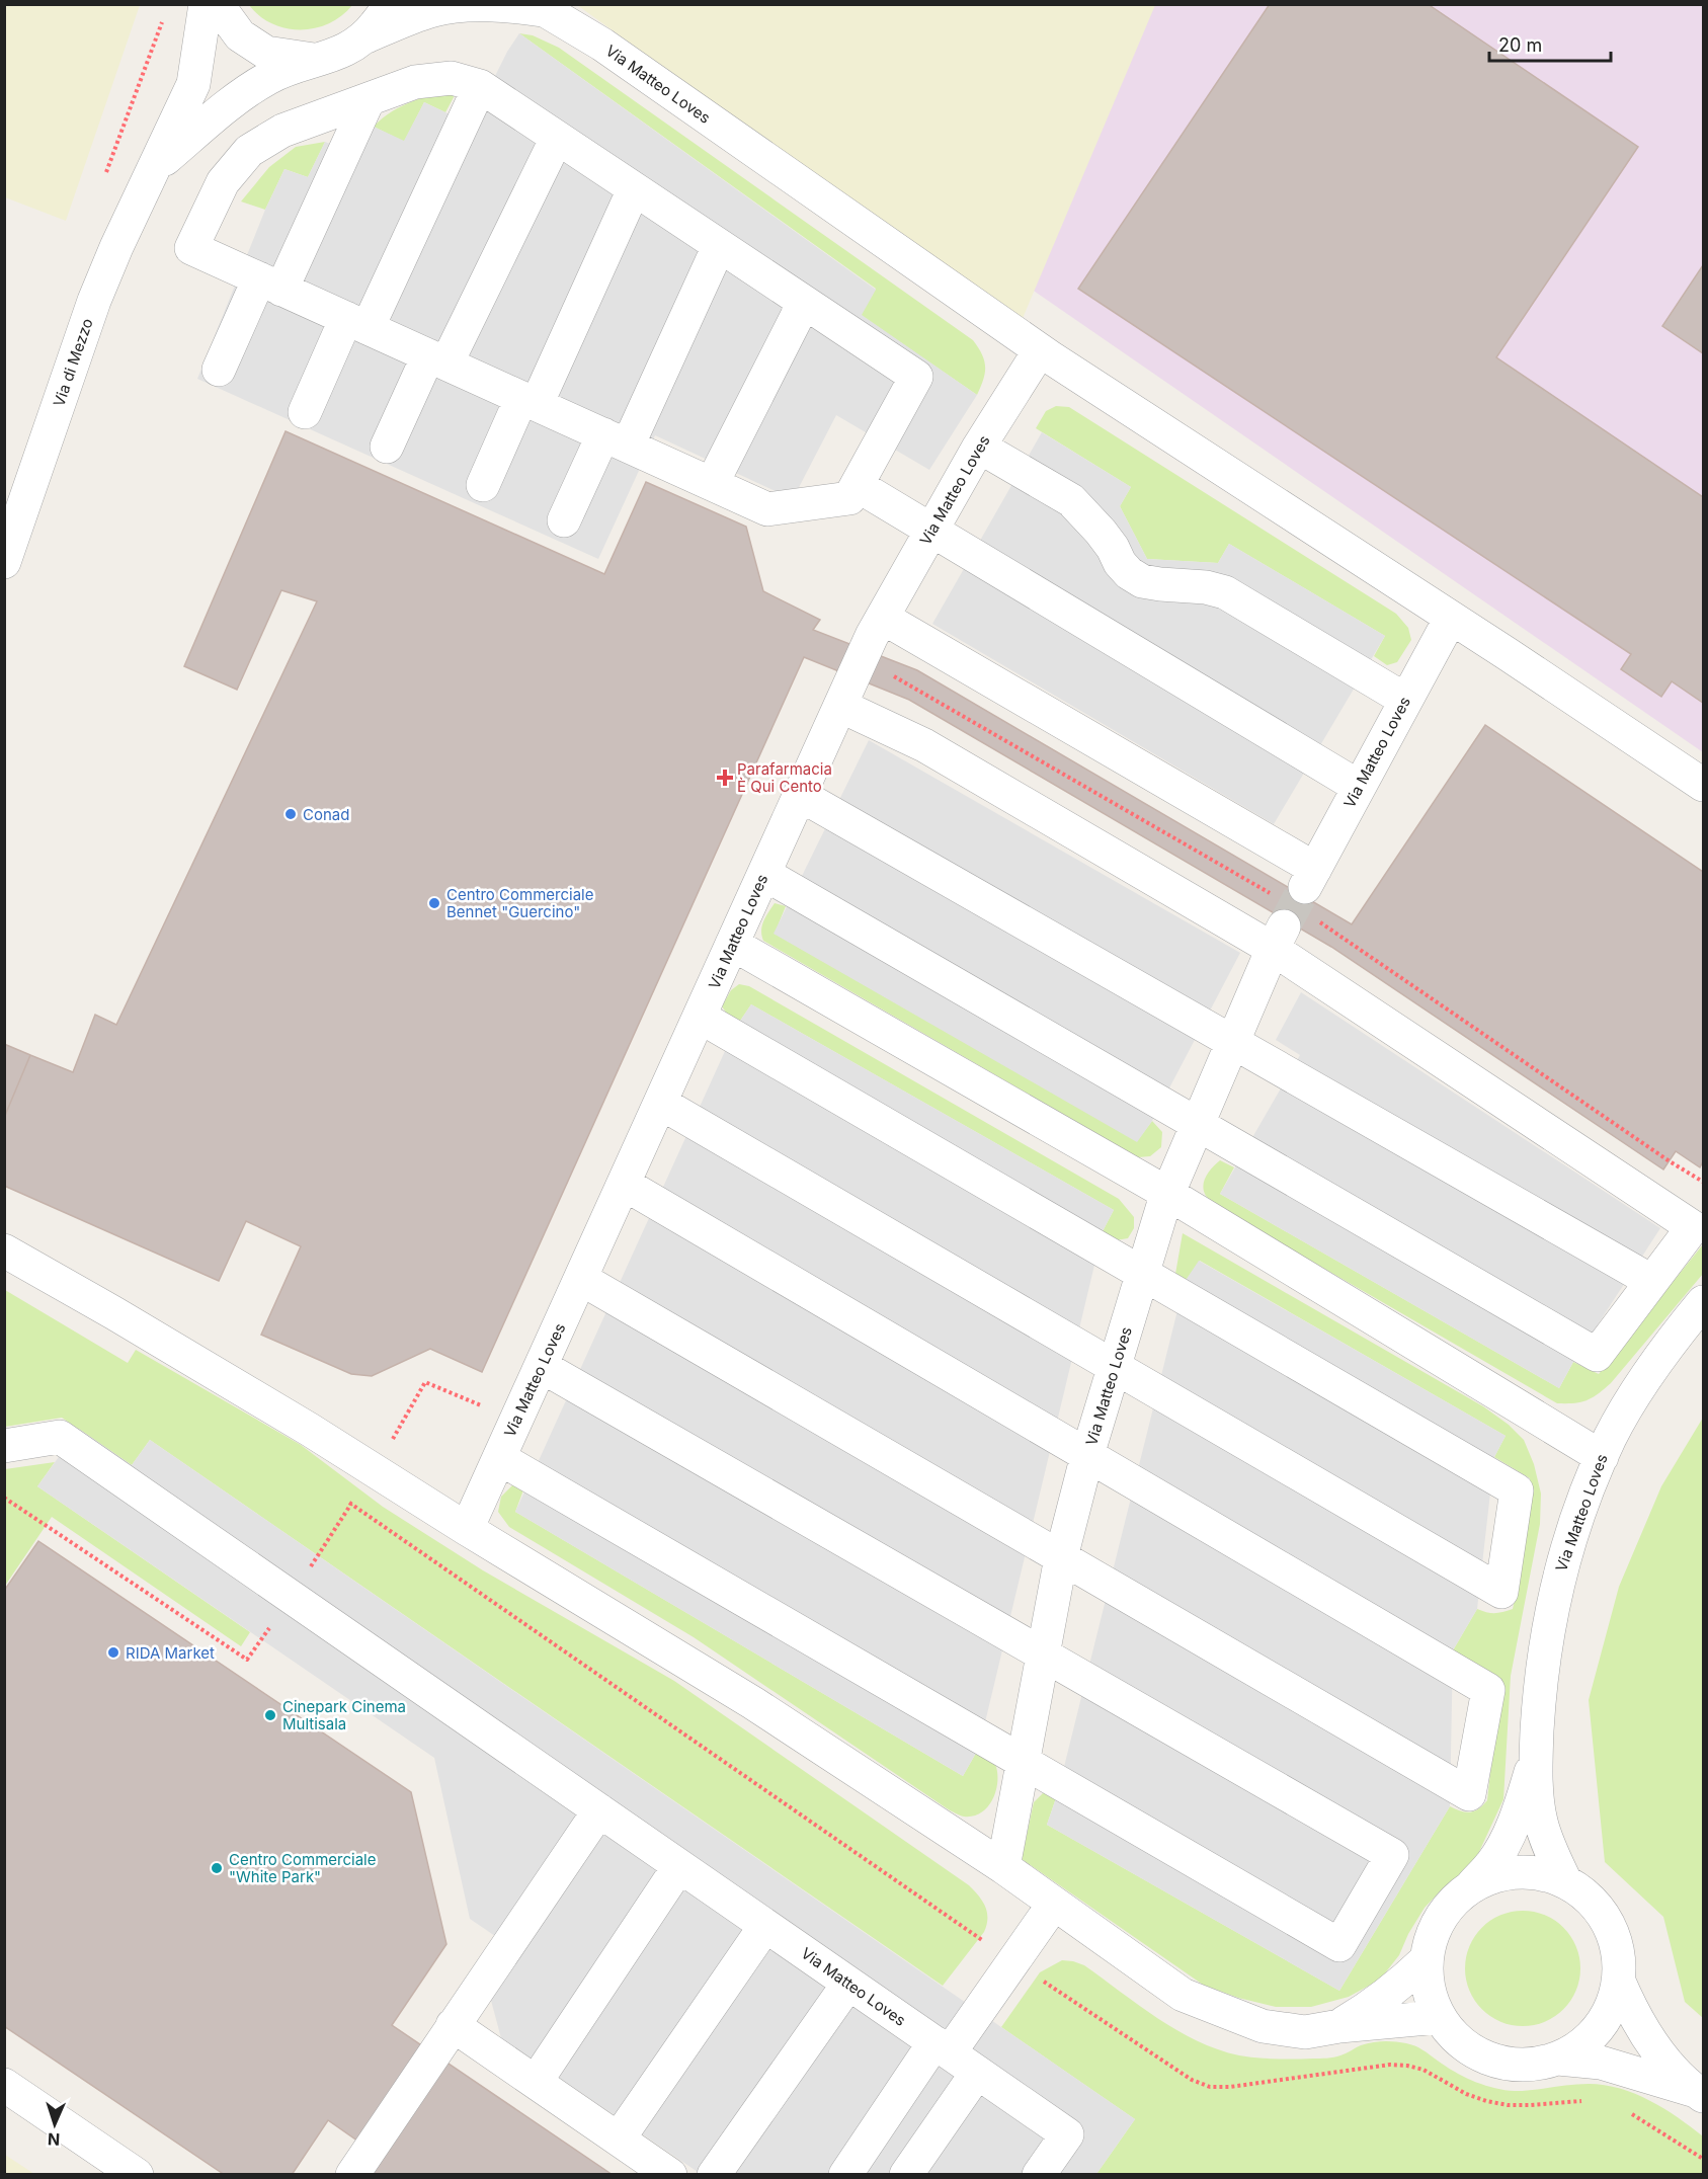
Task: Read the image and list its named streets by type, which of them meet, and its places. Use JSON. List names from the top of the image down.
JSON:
{
  "streets": {
    "street": ["Via Matteo Loves", "Via di Mezzo"]
  },
  "crossings": [
    ["Via Matteo Loves", "Via di Mezzo"]
  ],
  "places": {
    "health": ["Parafarmacia È Qui Cento"],
    "other": [
      "Conad",
      "Centro Commerciale Bennet \"Guercino\"",
      "RIDA Market",
      "Cinepark Cinema Multisala",
      "Centro Commerciale \"White Park\""
    ]
  },
  "scale_bar": "20 m",
  "north": "bottom"
}
